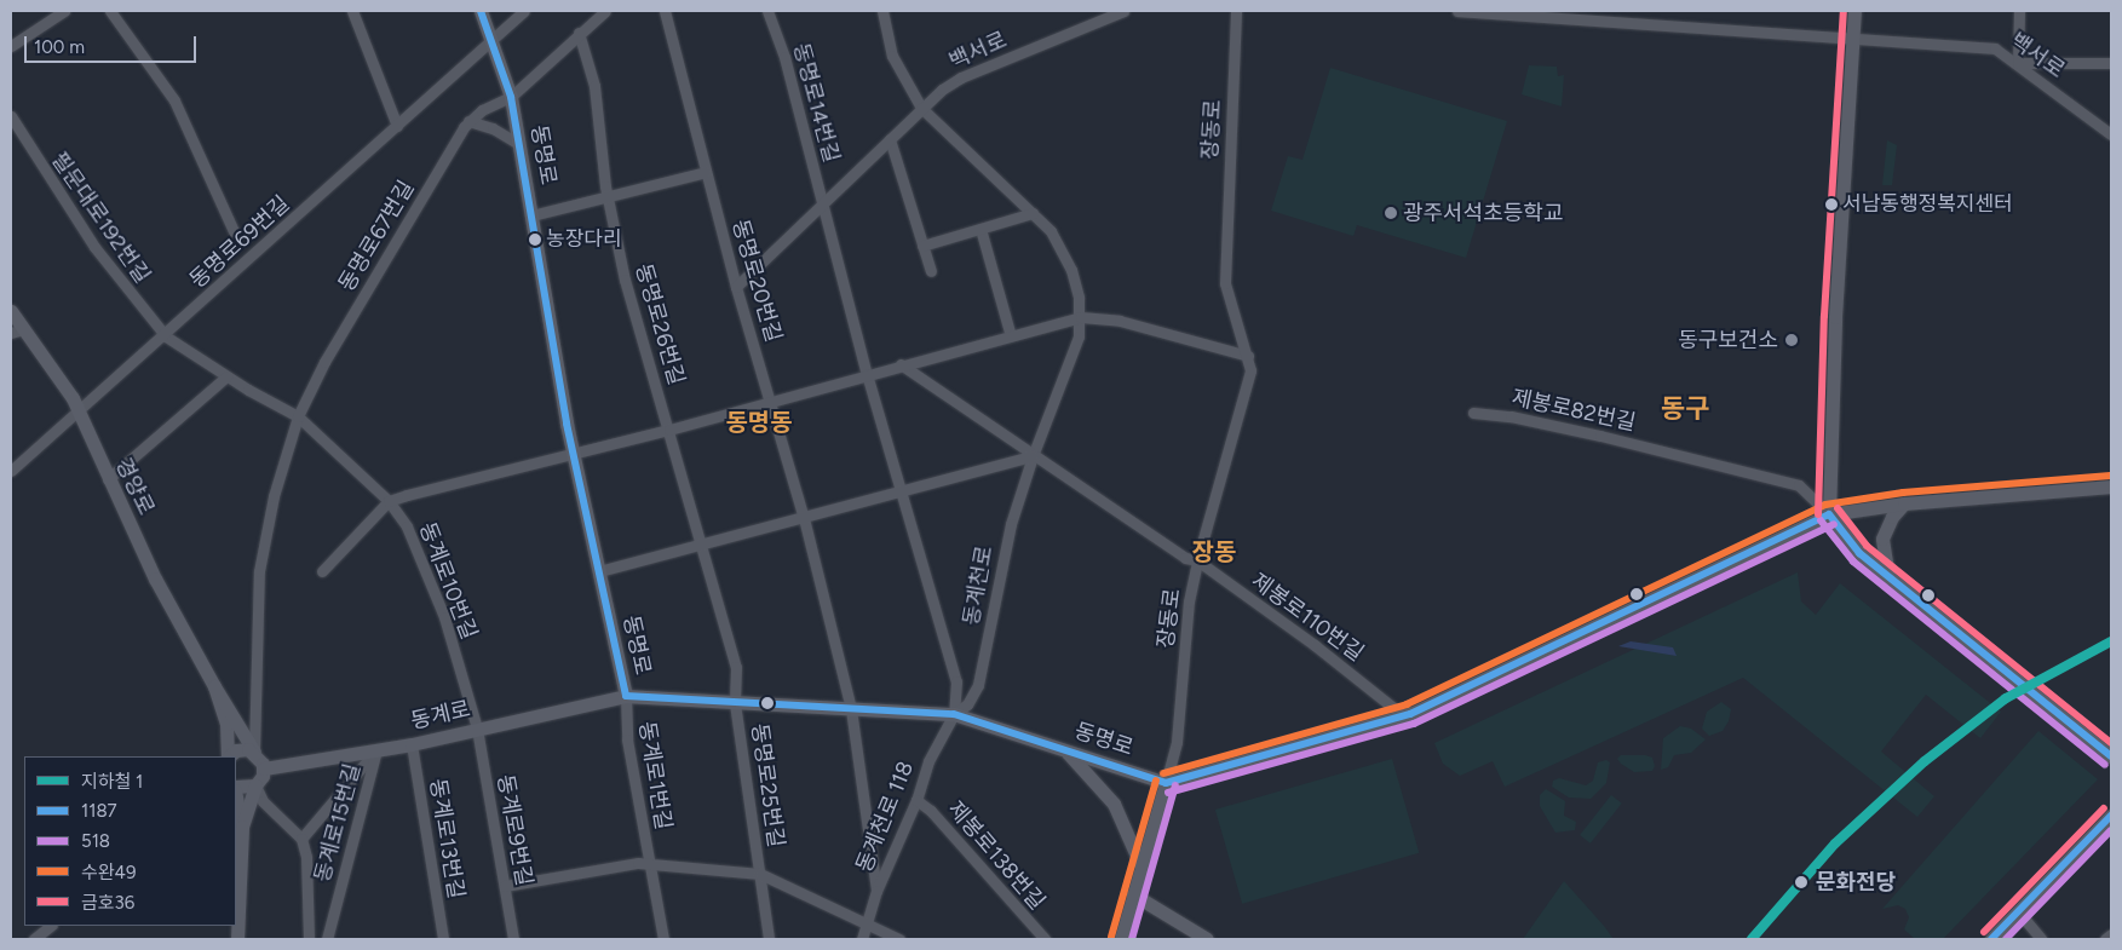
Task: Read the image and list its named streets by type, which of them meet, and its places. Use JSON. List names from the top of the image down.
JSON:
{
  "streets": {
    "street": [
      "백서로",
      "동명로14번길",
      "장동로",
      "동명로",
      "필문대로192번길",
      "동명로67번길",
      "동명로69번길",
      "동명로20번길",
      "동명로26번길",
      "제봉로82번길",
      "경양로",
      "동계로10번길",
      "동계천로",
      "제봉로110번길",
      "동계로",
      "동계로1번길",
      "동명로25번길",
      "동계천로 118",
      "동계로15번길",
      "동계로9번길",
      "동계로13번길",
      "제봉로138번길"
    ]
  },
  "crossings": [
    ["백서로", "동계천로"],
    ["동명로14번길", "동명로"],
    ["동명로14번길", "동계천로"],
    ["동명로14번길", "동계천로 118"],
    ["장동로", "동명로"],
    ["장동로", "제봉로110번길"],
    ["동명로", "동명로67번길"],
    ["동명로", "동명로69번길"],
    ["동명로", "동명로20번길"],
    ["동명로", "동명로26번길"],
    ["동명로", "동계천로"],
    ["동명로", "동계로"],
    ["동명로", "동계로1번길"],
    ["동명로", "동명로25번길"],
    ["동명로", "동계천로 118"],
    ["필문대로192번길", "동명로69번길"],
    ["동명로67번길", "경양로"],
    ["동명로67번길", "동계로10번길"],
    ["동명로69번길", "경양로"],
    ["동명로26번길", "동명로25번길"],
    ["경양로", "동계로"],
    ["동계로10번길", "동계로"],
    ["동계로10번길", "동계로9번길"],
    ["동계천로", "제봉로110번길"],
    ["동계천로", "동계천로 118"],
    ["동계로", "동계로1번길"],
    ["동계로", "동계로15번길"],
    ["동계로", "동계로9번길"],
    ["동계로", "동계로13번길"],
    ["동계로1번길", "동명로25번길"],
    ["동계로1번길", "동계로9번길"],
    ["동명로25번길", "동계천로 118"],
    ["동계천로 118", "제봉로138번길"]
  ],
  "districts": ["동구", "동명동", "장동"],
  "places": [
    "서남동행정복지센터",
    "광주서석초등학교",
    "농장다리",
    "동구보건소",
    "문화전당"
  ],
  "lines": [
    "transit line 1187",
    "transit line 금호36",
    "transit line 수완49",
    "transit line 518",
    "metro line 1"
  ],
  "legend": [
    "지하철 1",
    "1187",
    "518",
    "수완49",
    "금호36"
  ],
  "scale_bar": "100 m"
}
